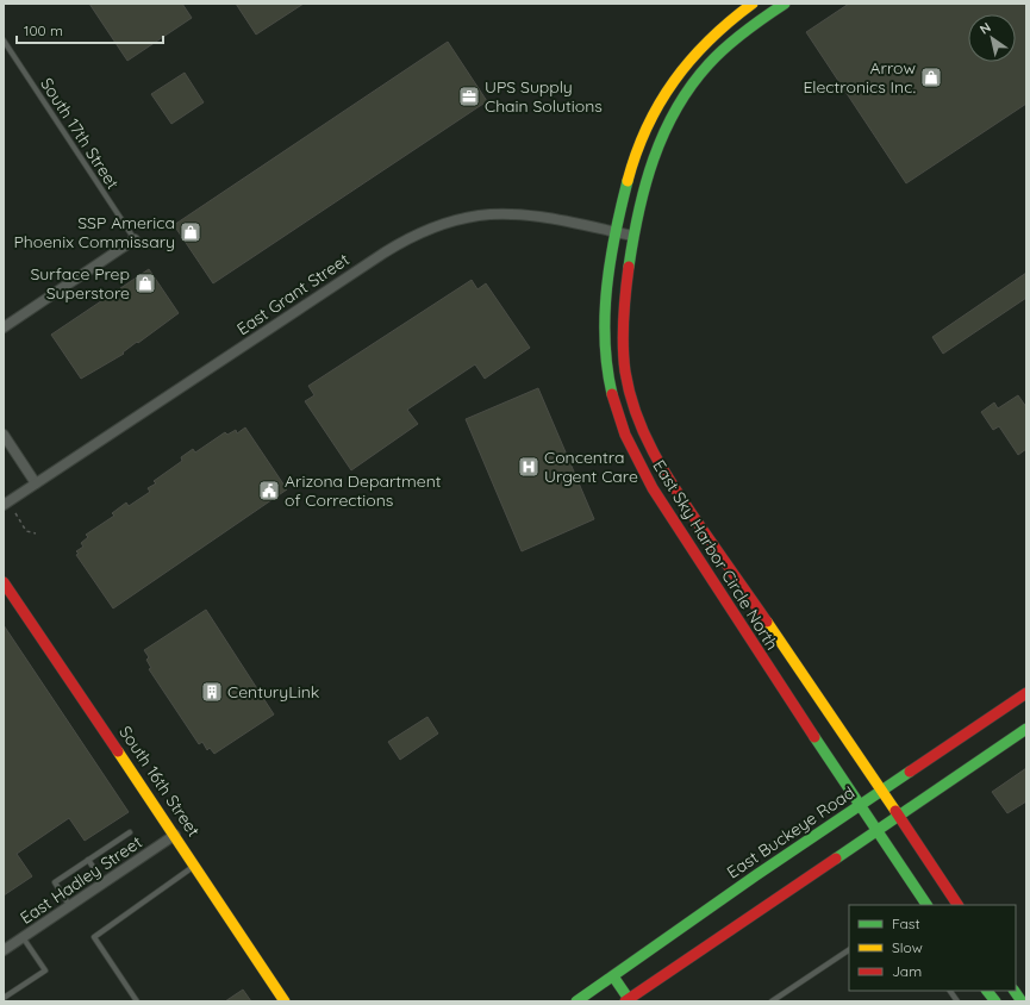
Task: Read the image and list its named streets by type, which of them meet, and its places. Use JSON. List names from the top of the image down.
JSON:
{
  "streets": {
    "street": [
      "East Grant Street",
      "East Sky Harbor Circle North",
      "South 16th Street",
      "East Buckeye Road",
      "East Hadley Street"
    ],
    "lane": ["South 17th Street"]
  },
  "crossings": [
    ["East Grant Street", "East Sky Harbor Circle North"],
    ["East Sky Harbor Circle North", "East Buckeye Road"],
    ["South 16th Street", "East Hadley Street"]
  ],
  "places": {
    "shop": ["Arrow Electronics Inc.", "SSP America Phoenix Commissary", "Surface Prep Superstore"],
    "office": ["UPS Supply Chain Solutions"],
    "hospital": ["Concentra Urgent Care"],
    "public building": ["Arizona Department of Corrections"],
    "building": ["CenturyLink"]
  },
  "legend": ["Fast", "Slow", "Jam"],
  "scale_bar": "100 m",
  "north": "top left"
}
